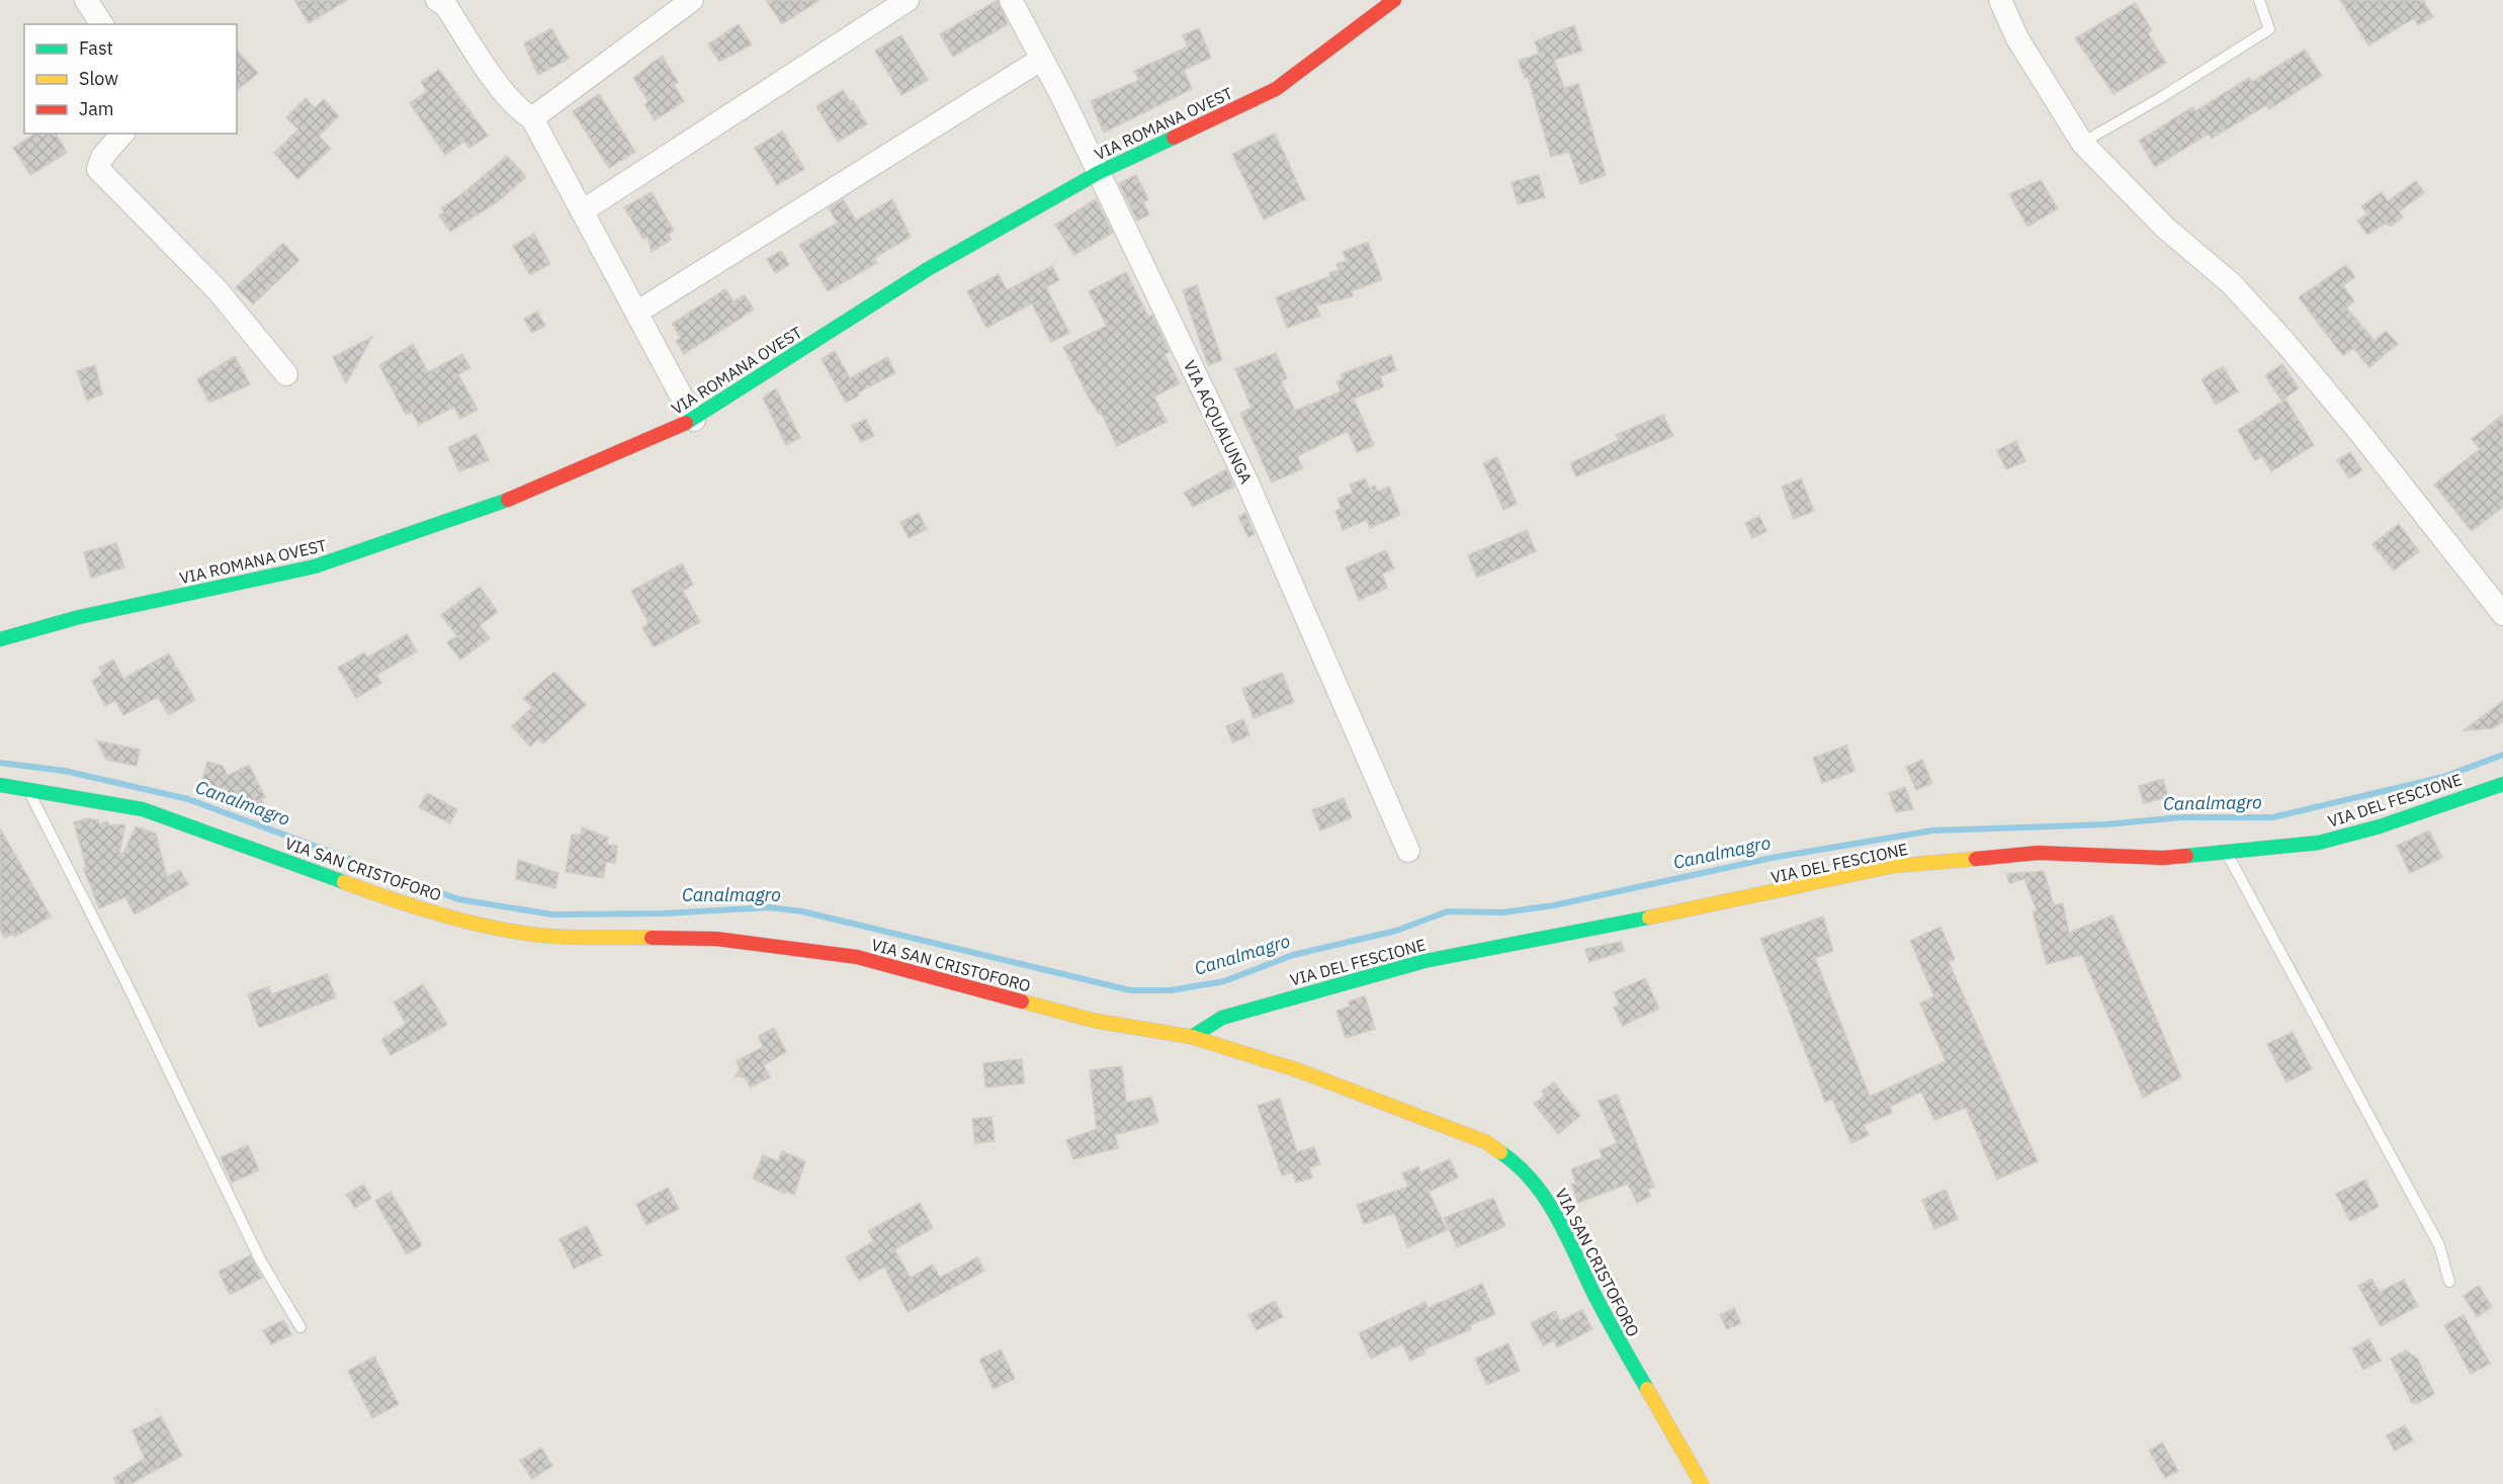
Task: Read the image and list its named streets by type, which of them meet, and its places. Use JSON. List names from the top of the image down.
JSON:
{
  "streets": {
    "street": [
      "VIA ROMANA OVEST",
      "VIA ACQUALUNGA",
      "VIA DEL FESCIONE",
      "VIA SAN CRISTOFORO"
    ]
  },
  "crossings": [
    ["VIA ROMANA OVEST", "VIA ACQUALUNGA"],
    ["VIA DEL FESCIONE", "VIA SAN CRISTOFORO"]
  ],
  "water": ["Canalmagro"],
  "legend": ["Fast", "Slow", "Jam"]
}
